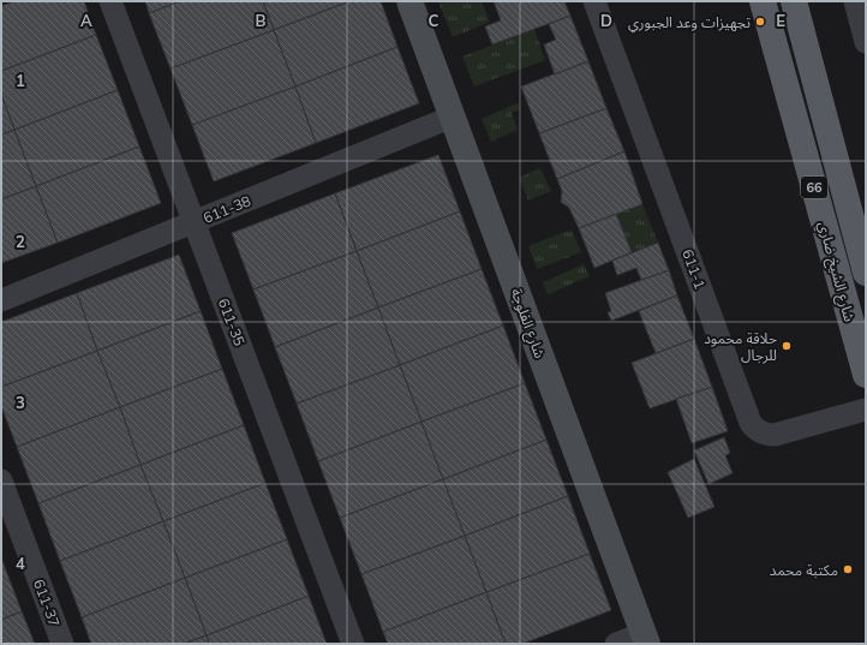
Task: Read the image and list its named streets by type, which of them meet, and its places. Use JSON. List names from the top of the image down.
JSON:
{
  "streets": {
    "main road": ["66", "شارع الشيخ ضاري"],
    "street": [
      "611-38",
      "611-1",
      "611-35",
      "شارع الفلوجة",
      "611-37"
    ]
  },
  "crossings": [
    ["611-38", "611-35"],
    ["611-38", "شارع الفلوجة"]
  ],
  "places": ["تجهيزات وعد الجبوري", "حلاقة محمود للرجال", "مكتبة محمد"],
  "grid": {
    "columns": [
      "A",
      "B",
      "C",
      "D",
      "E"
    ],
    "rows": [
      "1",
      "2",
      "3",
      "4"
    ]
  }
}
